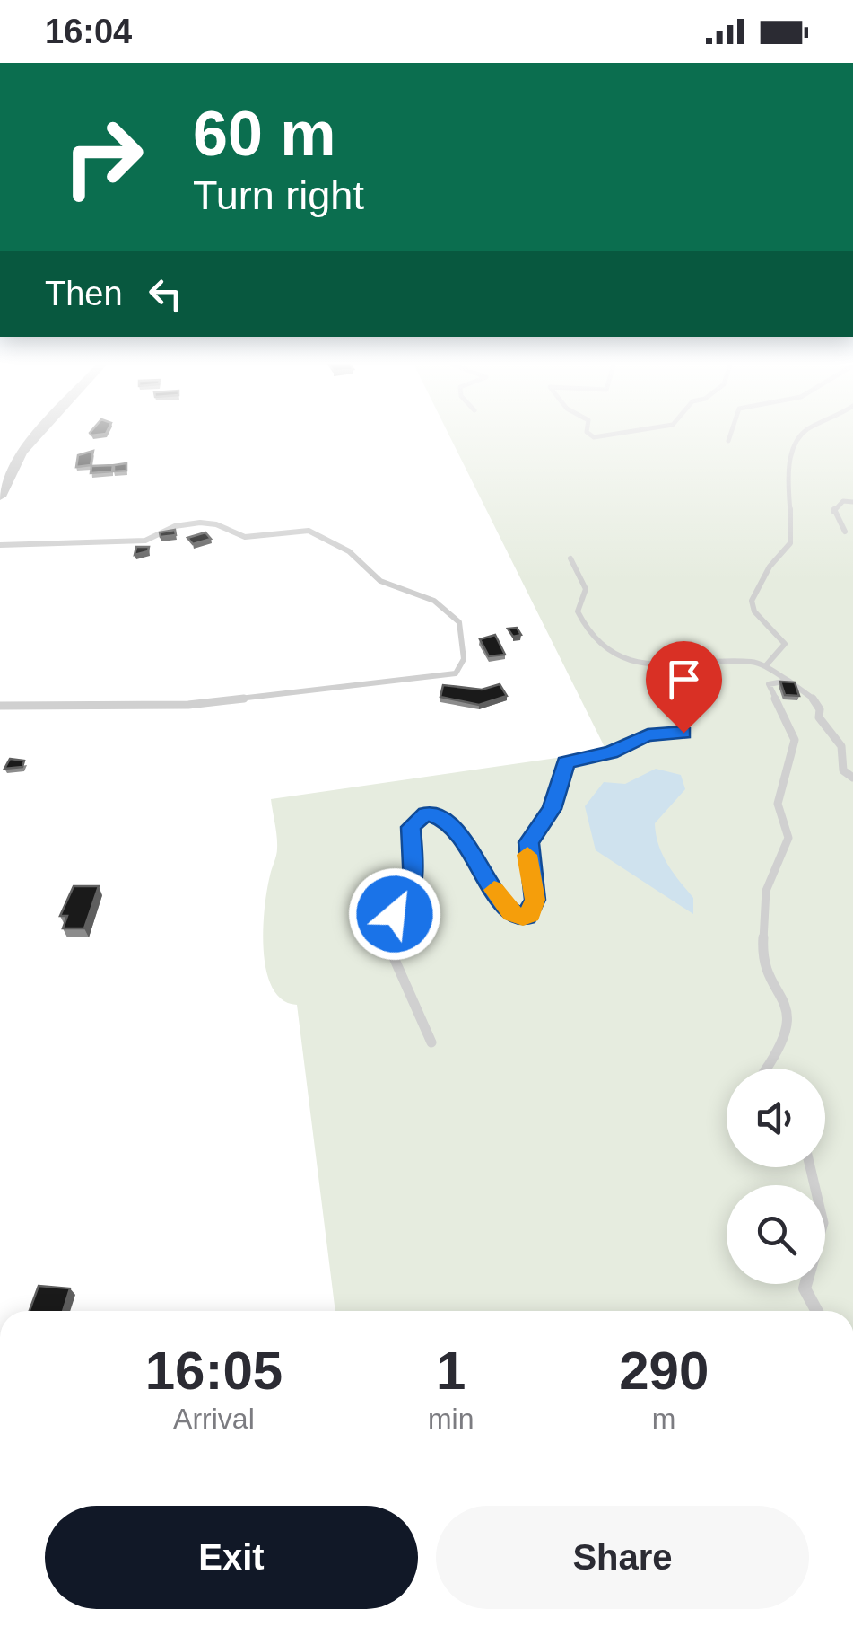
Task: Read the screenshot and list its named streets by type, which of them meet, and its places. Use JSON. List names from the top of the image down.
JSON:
{
  "page": {
    "status": "16:04",
    "turn": ["60 m", "Turn right"],
    "then": "Then",
    "eta": [
      "16:05",
      "Arrival",
      "1",
      "min",
      "290",
      "m"
    ],
    "buttons": ["Exit", "Share"]
  }
}
